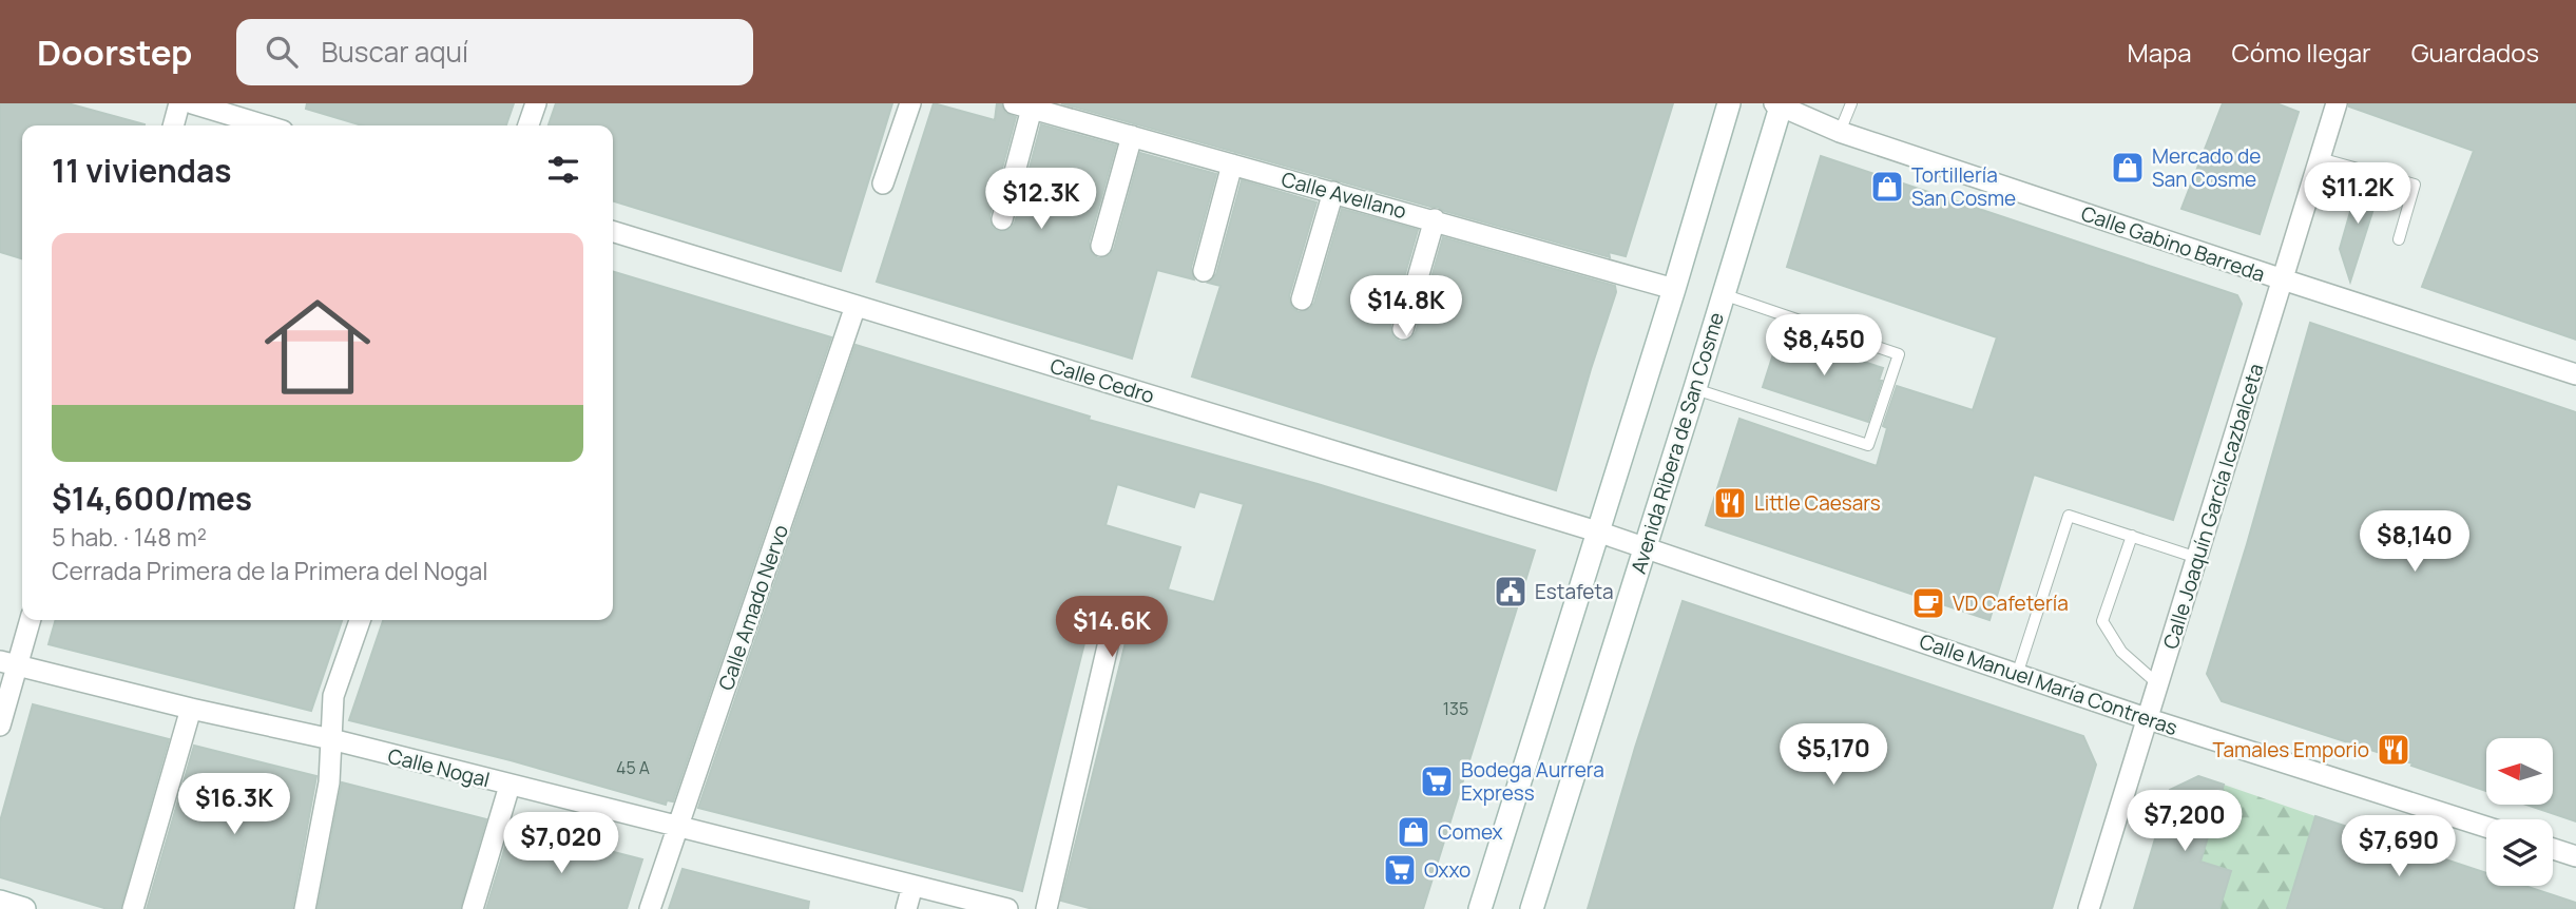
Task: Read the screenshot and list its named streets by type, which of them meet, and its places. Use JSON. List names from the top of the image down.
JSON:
{
  "streets": {
    "main road": ["Avenida Ribera de San Cosme"],
    "street": [
      "Calle Avellano",
      "Calle Gabino Barreda",
      "Calle Cedro",
      "Calle Joaquín García Icazbalceta",
      "Calle Amado Nervo",
      "Calle Manuel María Contreras",
      "Calle Nogal"
    ]
  },
  "crossings": [
    ["Calle Gabino Barreda", "Avenida Ribera de San Cosme"],
    ["Calle Gabino Barreda", "Calle Joaquín García Icazbalceta"],
    ["Calle Cedro", "Calle Amado Nervo"],
    ["Calle Cedro", "Calle Manuel María Contreras"],
    ["Avenida Ribera de San Cosme", "Calle Manuel María Contreras"],
    ["Calle Joaquín García Icazbalceta", "Calle Manuel María Contreras"],
    ["Calle Amado Nervo", "Calle Nogal"]
  ],
  "places": {
    "shop": ["Mercado de San Cosme", "Tortillería San Cosme", "Comex"],
    "restaurant": ["Little Caesars", "Tamales Emporio"],
    "public building": ["Estafeta"],
    "cafe": ["VD Cafetería"],
    "supermarket": ["Bodega Aurrera Express", "Oxxo"]
  },
  "house_numbers": ["135", "45 A"],
  "north": "left",
  "page": {
    "header": "Doorstep",
    "search": "Buscar aquí",
    "nav": ["Mapa", "Cómo llegar", "Guardados"],
    "heading": "11 viviendas",
    "price": [
      "$11.2K",
      "$12.3K",
      "$14.8K",
      "$8,450",
      "$8,140",
      "$14.6K",
      "$5,170",
      "$16.3K",
      "$7,200",
      "$7,020",
      "$7,690"
    ],
    "list": [
      {
        "name": "$14,600/mes",
        "note": "5 hab. · 148 m² · Cerrada Primera de la Primera del Nogal"
      }
    ]
  }
}
